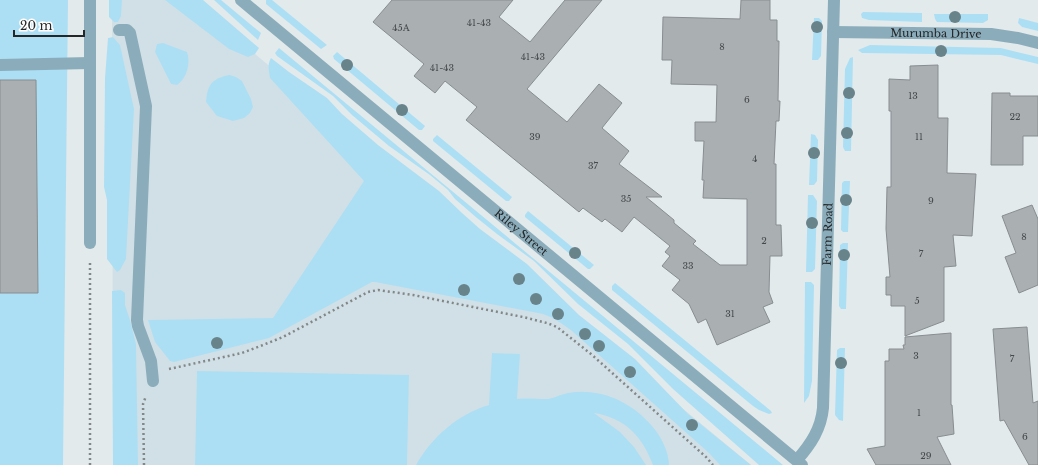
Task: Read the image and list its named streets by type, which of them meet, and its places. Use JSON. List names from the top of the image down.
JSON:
{
  "streets": {
    "street": ["Murumba Drive", "Riley Street", "Farm Road"]
  },
  "crossings": [
    ["Murumba Drive", "Farm Road"],
    ["Riley Street", "Farm Road"]
  ],
  "house_numbers": [
    "41-43",
    "45A",
    "8",
    "41-43",
    "41-43",
    "13",
    "6",
    "22",
    "39",
    "11",
    "4",
    "37",
    "35",
    "9",
    "8",
    "2",
    "7",
    "33",
    "5",
    "31",
    "3",
    "7",
    "1",
    "6",
    "29"
  ],
  "scale_bar": "20 m"
}
